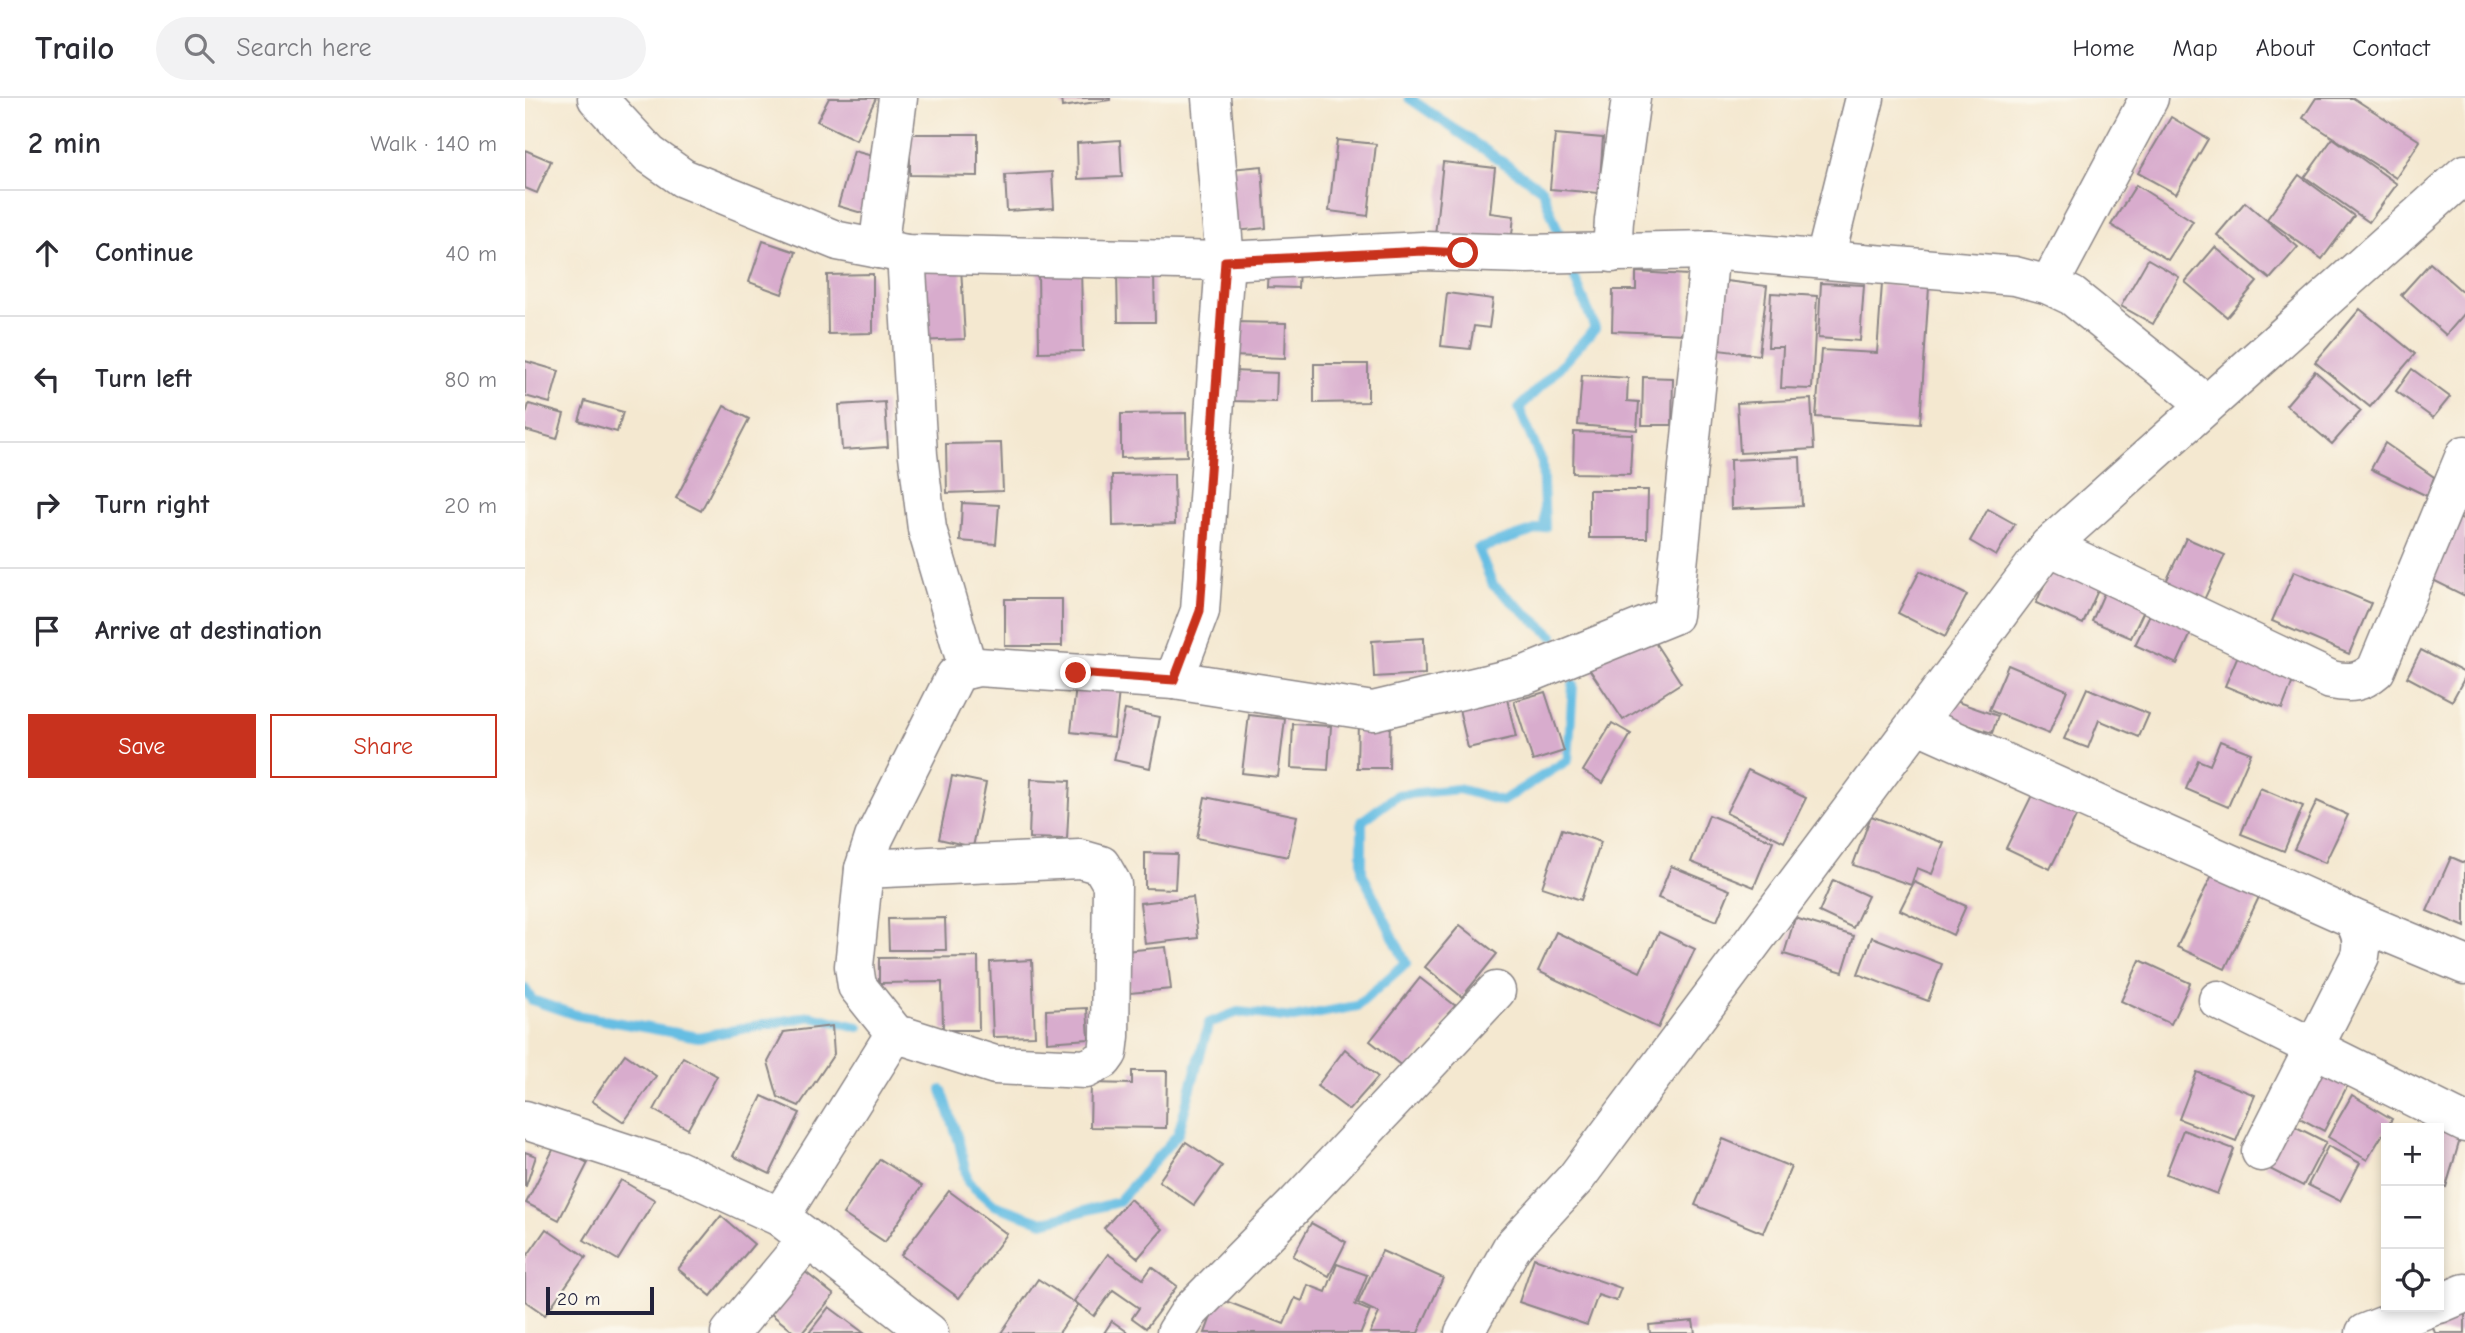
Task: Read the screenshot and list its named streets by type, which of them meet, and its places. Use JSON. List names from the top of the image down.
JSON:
{
  "scale_bar": "20 m",
  "page": {
    "header": "Trailo",
    "search": "Search here",
    "nav": [
      "Home",
      "Map",
      "About",
      "Contact"
    ],
    "heading": ["2 min", "Walk · 140 m"],
    "list": [
      ["Continue", "40 m"],
      ["Turn left", "80 m"],
      ["Turn right", "20 m"],
      "Arrive at destination"
    ],
    "buttons": ["Save", "Share"],
    "map_buttons": ["+", "−"],
    "scale": "20 m"
  }
}
